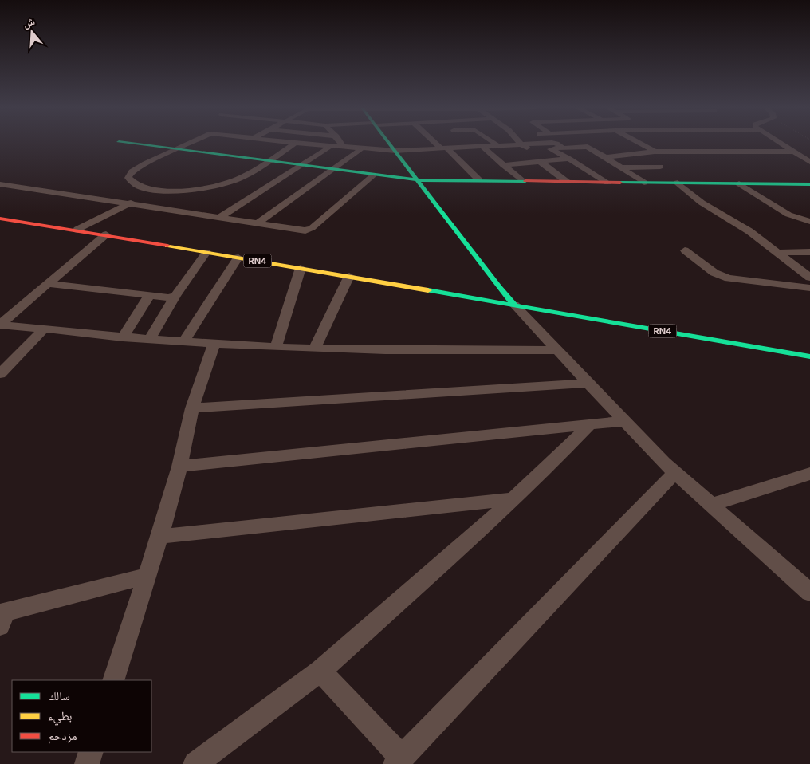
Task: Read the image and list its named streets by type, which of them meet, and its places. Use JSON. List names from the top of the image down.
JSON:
{
  "streets": {
    "street": ["RN4"]
  },
  "legend": ["سالك", "بطيء", "مزدحم"],
  "north": "top"
}
